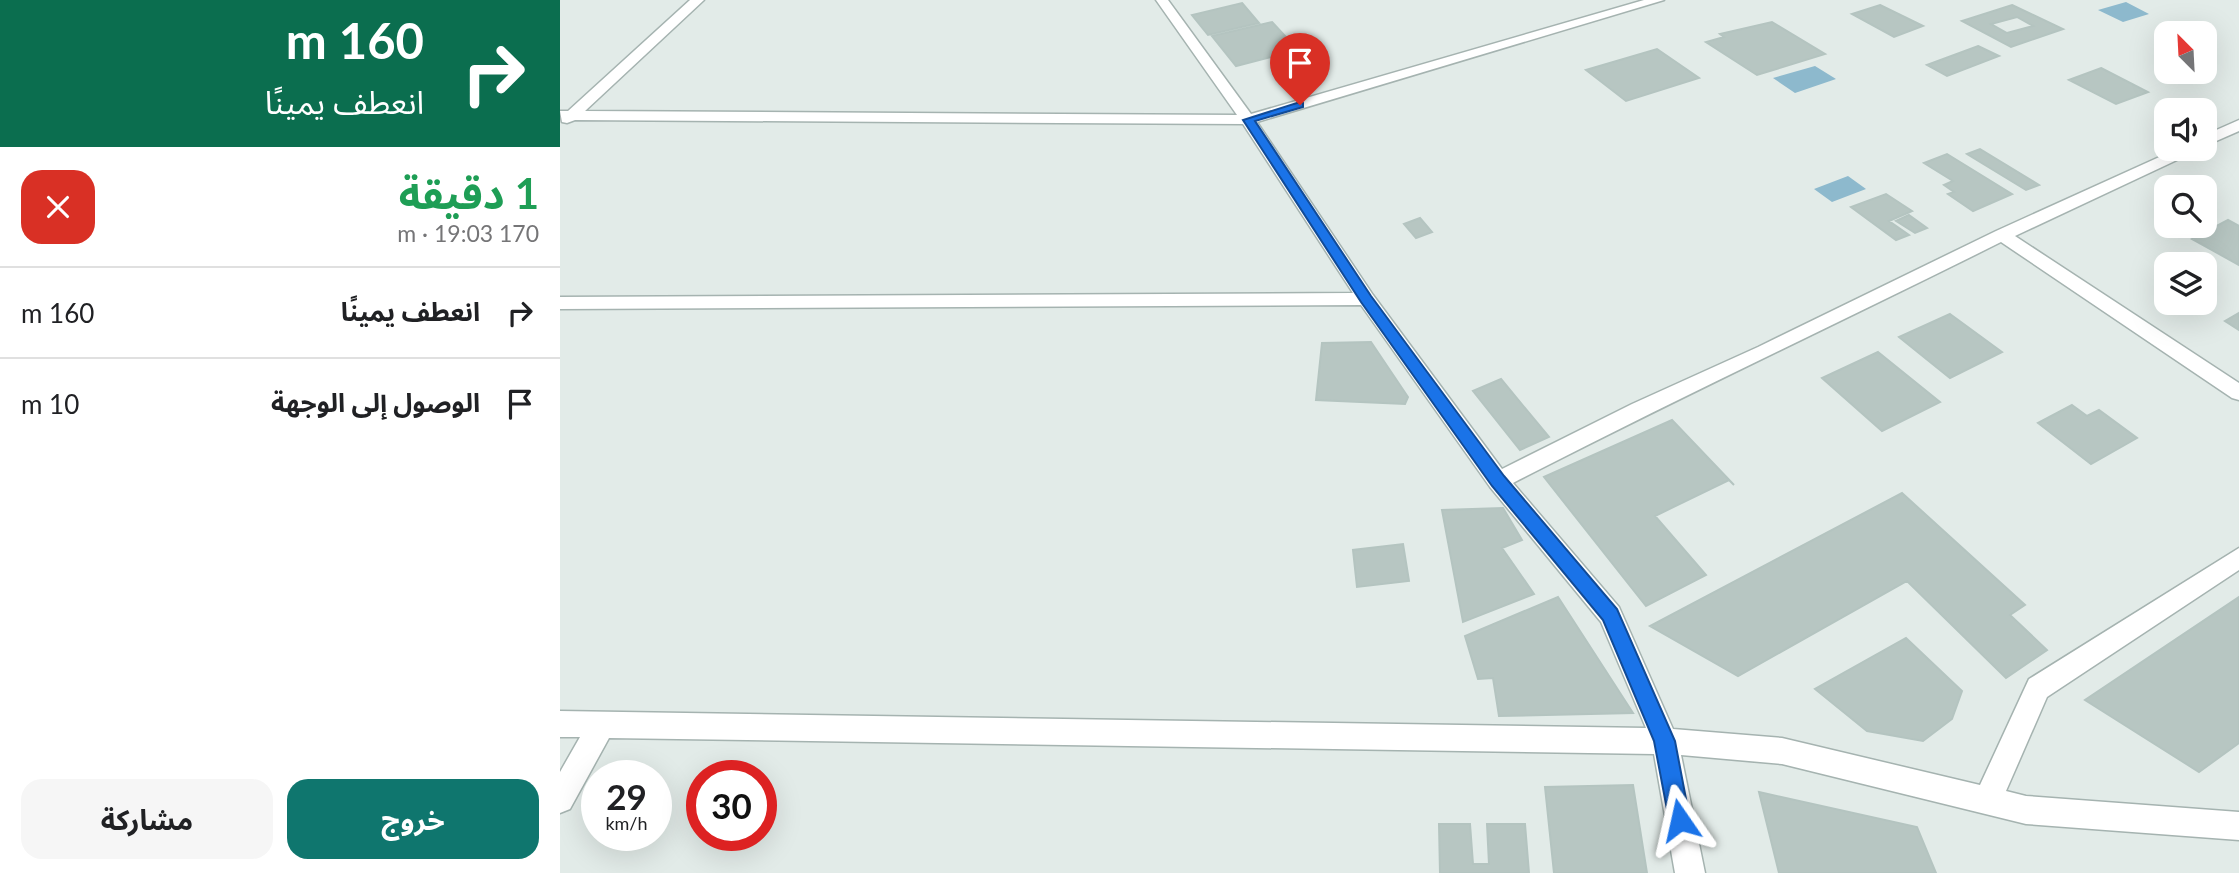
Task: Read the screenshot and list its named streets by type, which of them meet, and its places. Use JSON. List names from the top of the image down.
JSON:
{
  "north": "top left",
  "page": {
    "turn": ["160 m", "انعطف يمينًا"],
    "heading": ["1 دقيقة", "170 m · 19:03"],
    "list": [
      {
        "name": "انعطف يمينًا",
        "value": "160 m"
      },
      {
        "name": "الوصول إلى الوجهة",
        "value": "10 m"
      }
    ],
    "speed": "29 km/h",
    "limit": "30",
    "buttons": ["خروج", "مشاركة"]
  }
}
